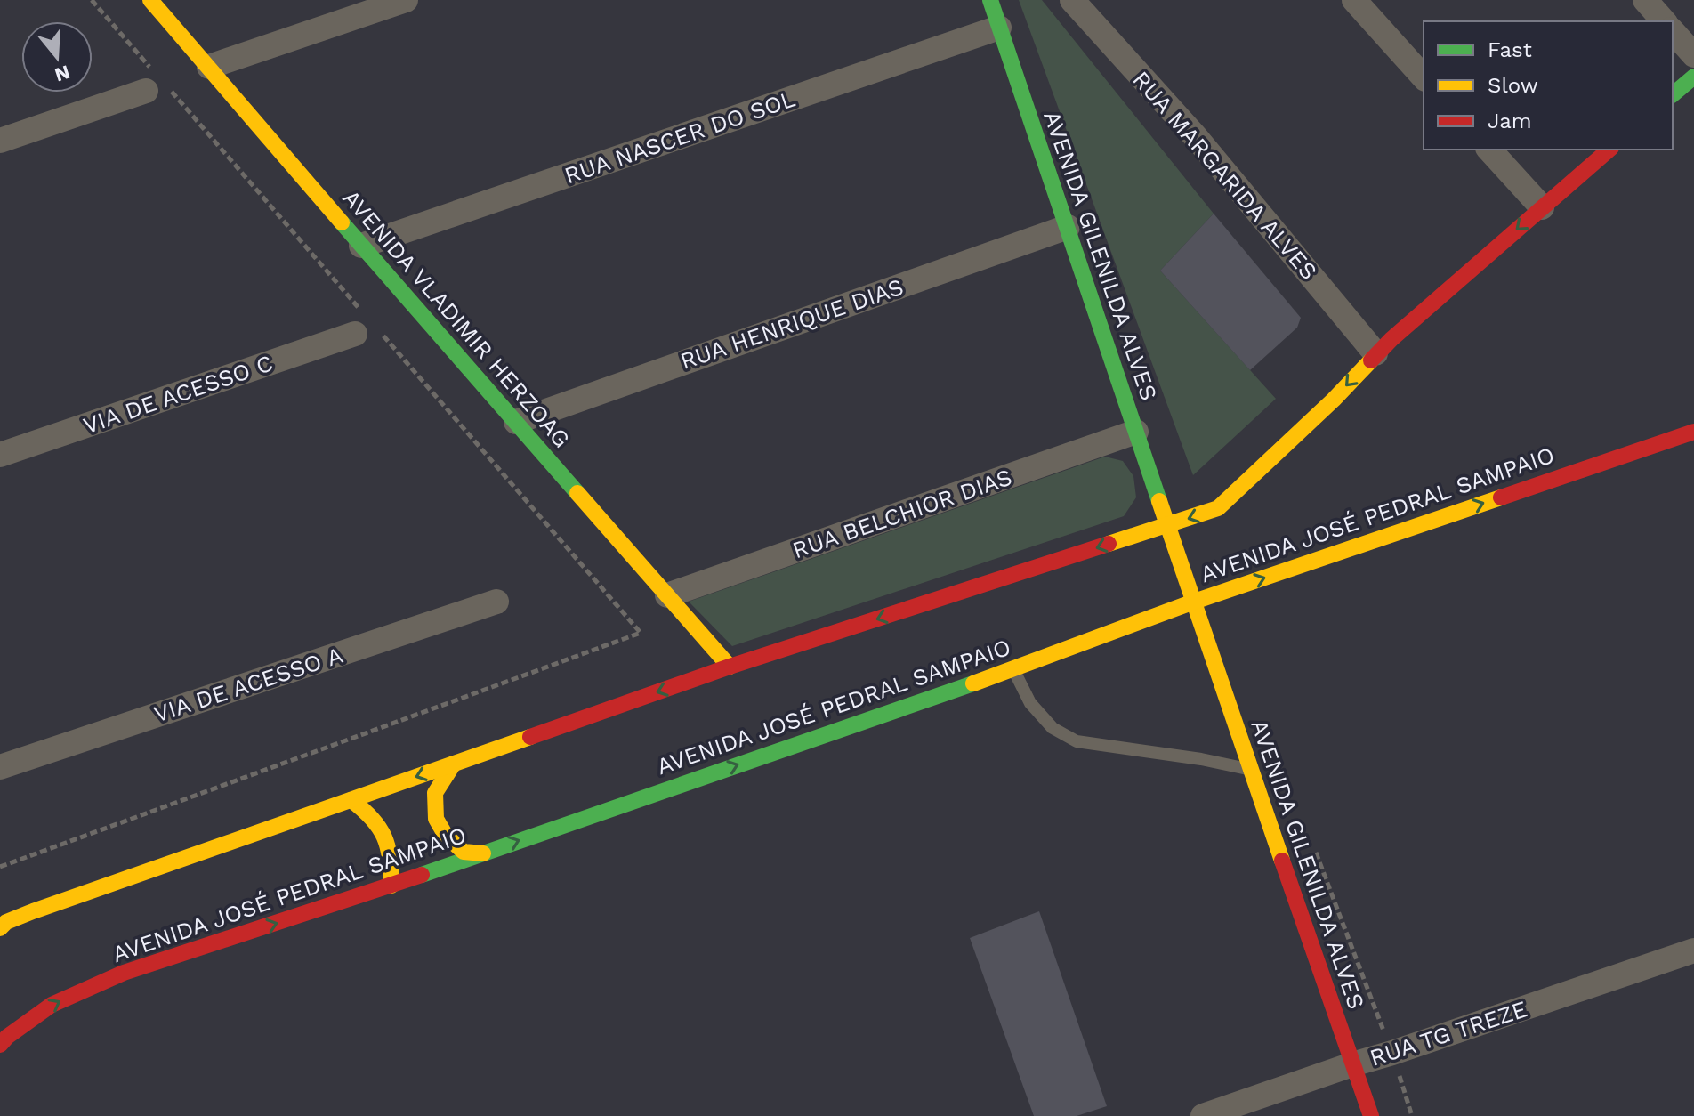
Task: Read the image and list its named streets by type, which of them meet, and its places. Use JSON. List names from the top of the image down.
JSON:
{
  "streets": {
    "main road": ["AVENIDA GILENILDA ALVES", "AVENIDA VLADIMIR HERZOAG", "AVENIDA JOSÉ PEDRAL SAMPAIO"],
    "street": [
      "RUA NASCER DO SOL",
      "RUA MARGARIDA ALVES",
      "RUA HENRIQUE DIAS",
      "VIA DE ACESSO C",
      "RUA BELCHIOR DIAS",
      "VIA DE ACESSO A",
      "RUA TG TREZE"
    ]
  },
  "crossings": [
    ["RUA NASCER DO SOL", "AVENIDA GILENILDA ALVES"],
    ["RUA NASCER DO SOL", "AVENIDA VLADIMIR HERZOAG"],
    ["AVENIDA GILENILDA ALVES", "RUA HENRIQUE DIAS"],
    ["AVENIDA GILENILDA ALVES", "RUA BELCHIOR DIAS"],
    ["AVENIDA GILENILDA ALVES", "AVENIDA JOSÉ PEDRAL SAMPAIO"],
    ["AVENIDA GILENILDA ALVES", "RUA TG TREZE"],
    ["AVENIDA VLADIMIR HERZOAG", "RUA HENRIQUE DIAS"],
    ["AVENIDA VLADIMIR HERZOAG", "RUA BELCHIOR DIAS"]
  ],
  "legend": ["Fast", "Slow", "Jam"],
  "north": "bottom"
}
